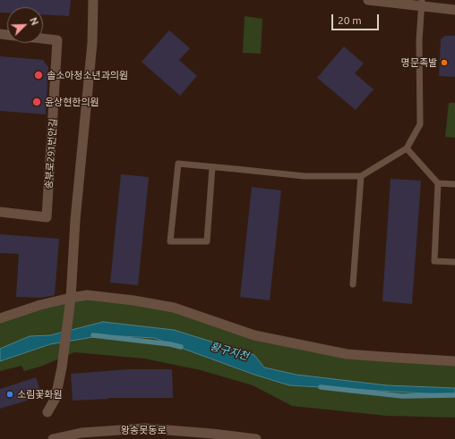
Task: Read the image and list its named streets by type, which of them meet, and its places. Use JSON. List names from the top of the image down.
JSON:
{
  "streets": {
    "street": ["송부로291번안길", "왕송못동로"]
  },
  "water": ["황구지천"],
  "places": [
    "명문족발",
    "솔소아청소년과의원",
    "윤상현한의원",
    "소림꽃화원"
  ],
  "scale_bar": "20 m",
  "north": "top right"
}
